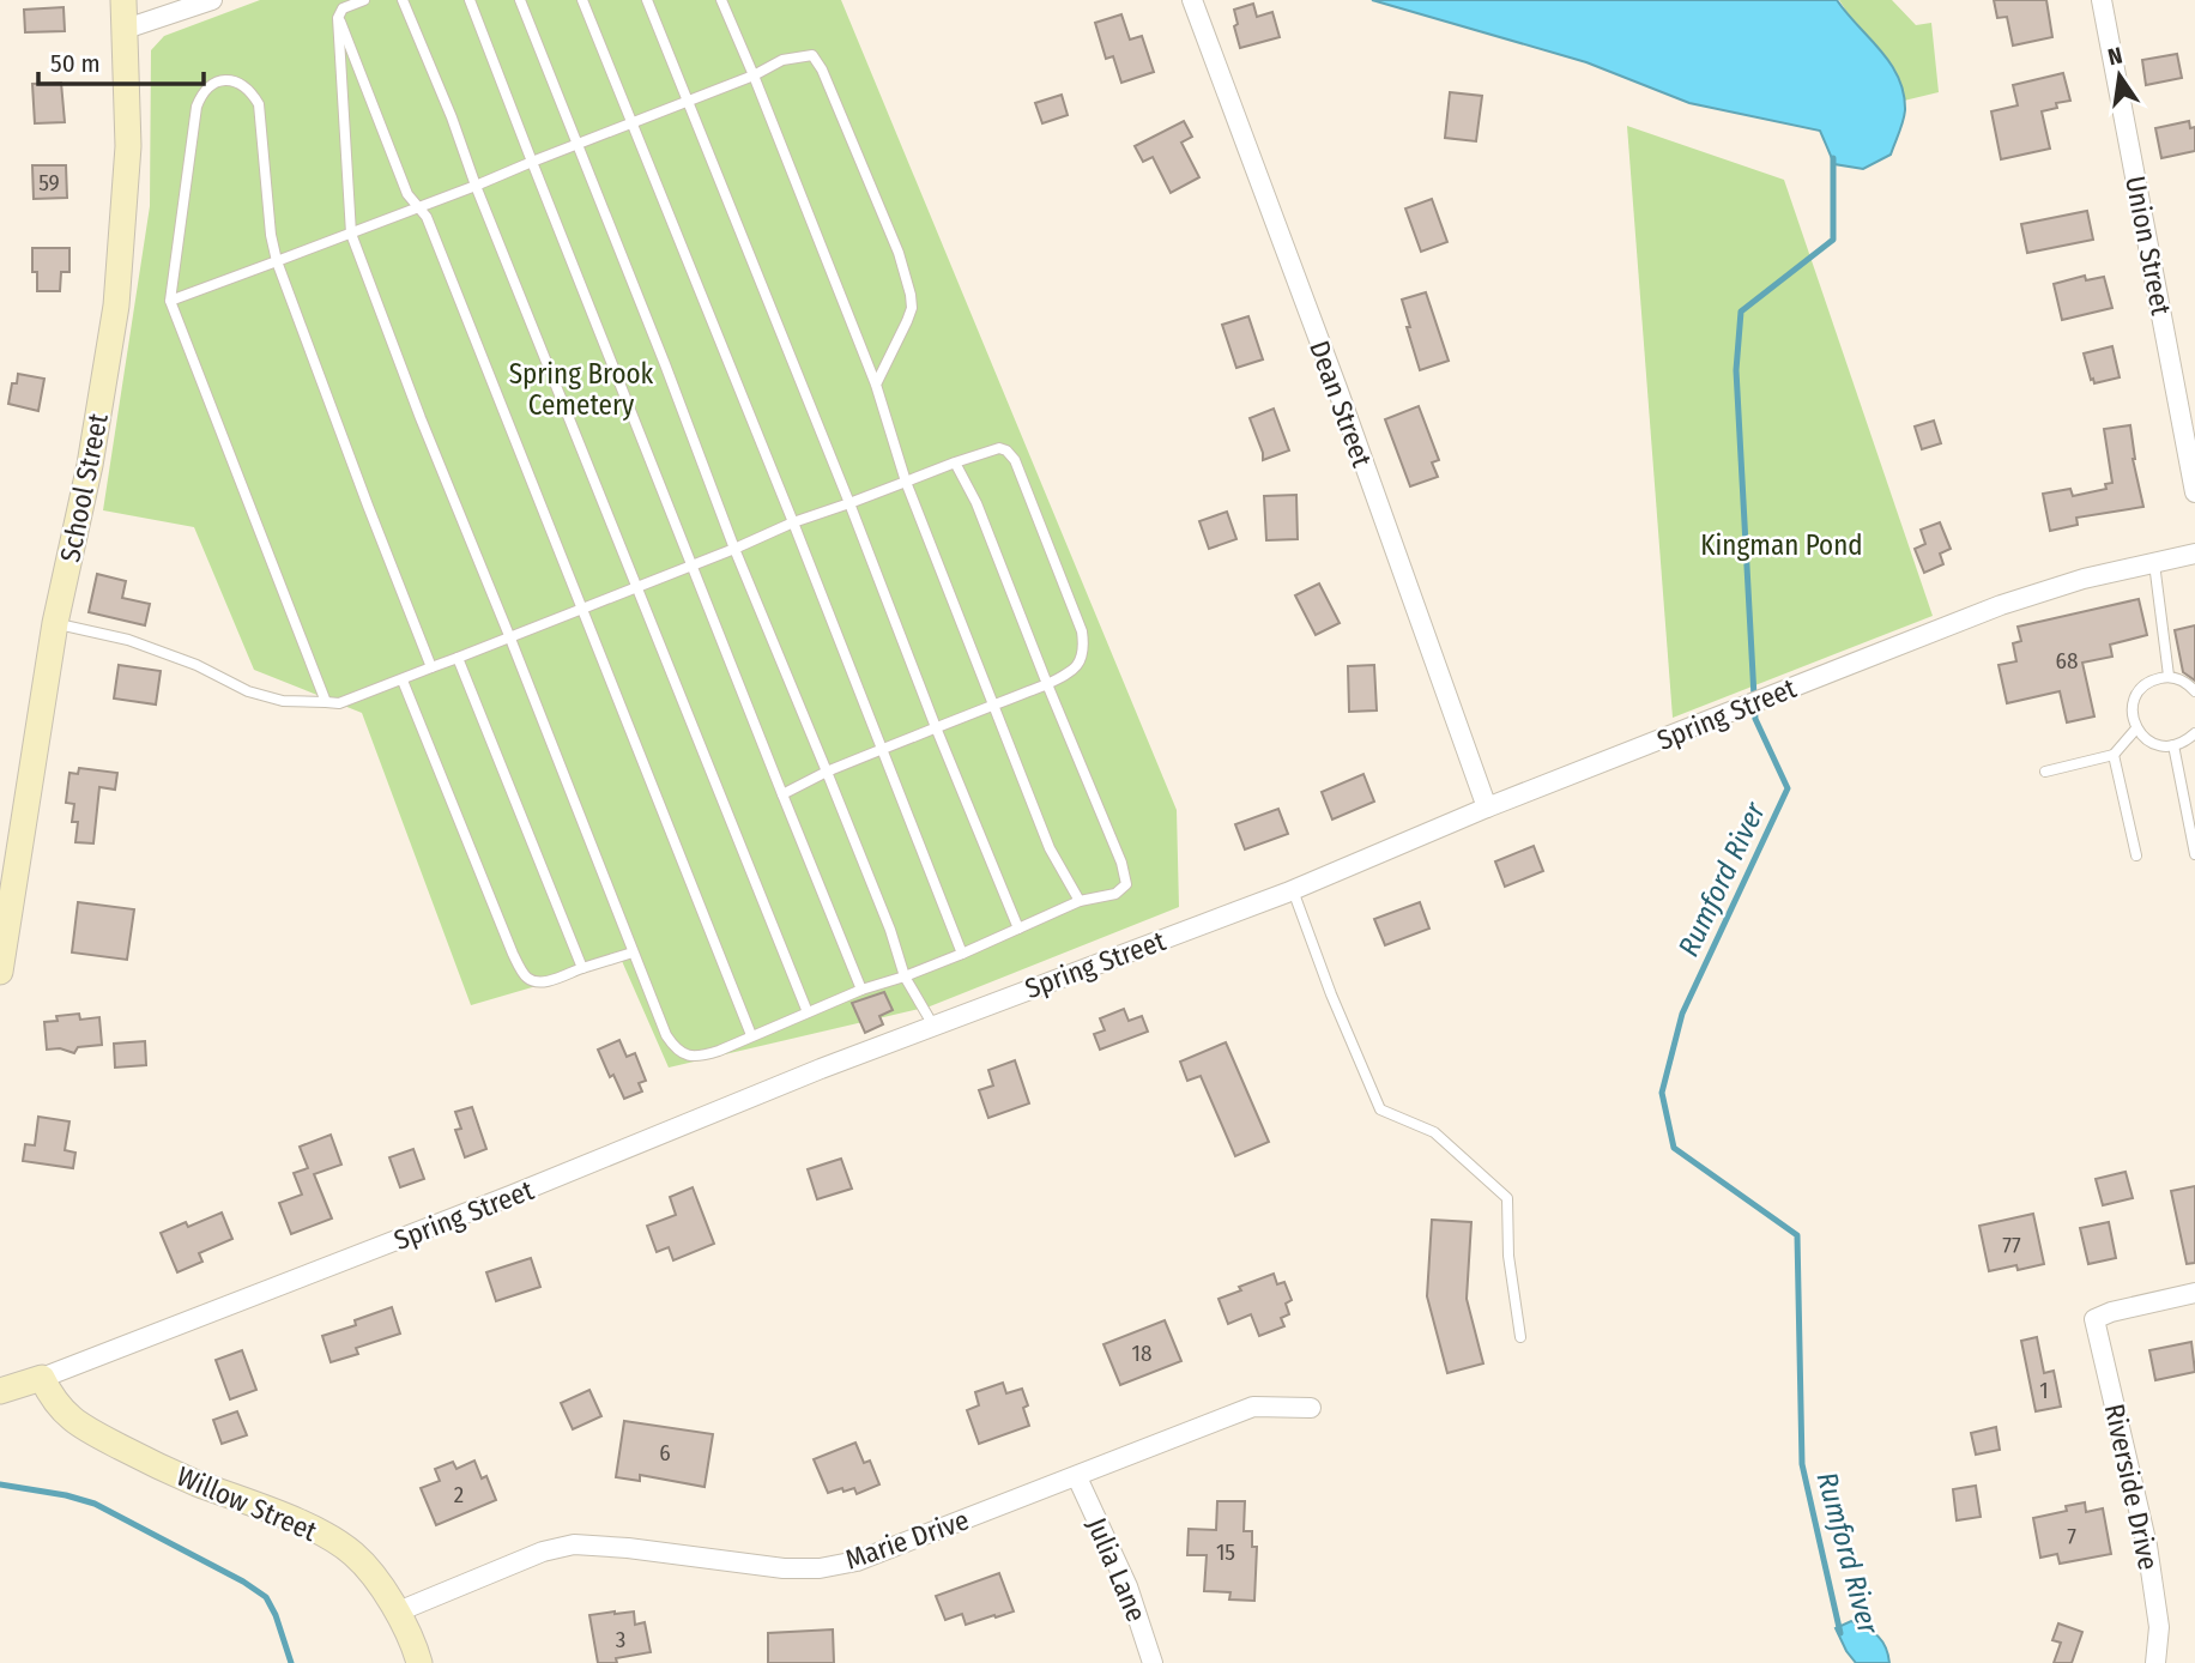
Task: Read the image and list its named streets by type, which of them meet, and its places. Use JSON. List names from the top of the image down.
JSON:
{
  "streets": {
    "main road": ["School Street", "Spring Street", "Willow Street"],
    "street": [
      "Union Street",
      "Dean Street",
      "Riverside Drive",
      "Marie Drive",
      "Julia Lane"
    ]
  },
  "crossings": [
    ["Dean Street", "Spring Street"],
    ["Spring Street", "Willow Street"],
    ["Willow Street", "Marie Drive"],
    ["Marie Drive", "Julia Lane"]
  ],
  "water": ["Rumford River"],
  "parks": ["Spring Brook Cemetery", "Kingman Pond"],
  "house_numbers": [
    "59",
    "68",
    "77",
    "18",
    "1",
    "6",
    "2",
    "7",
    "15",
    "3"
  ],
  "scale_bar": "50 m",
  "north": "top"
}
